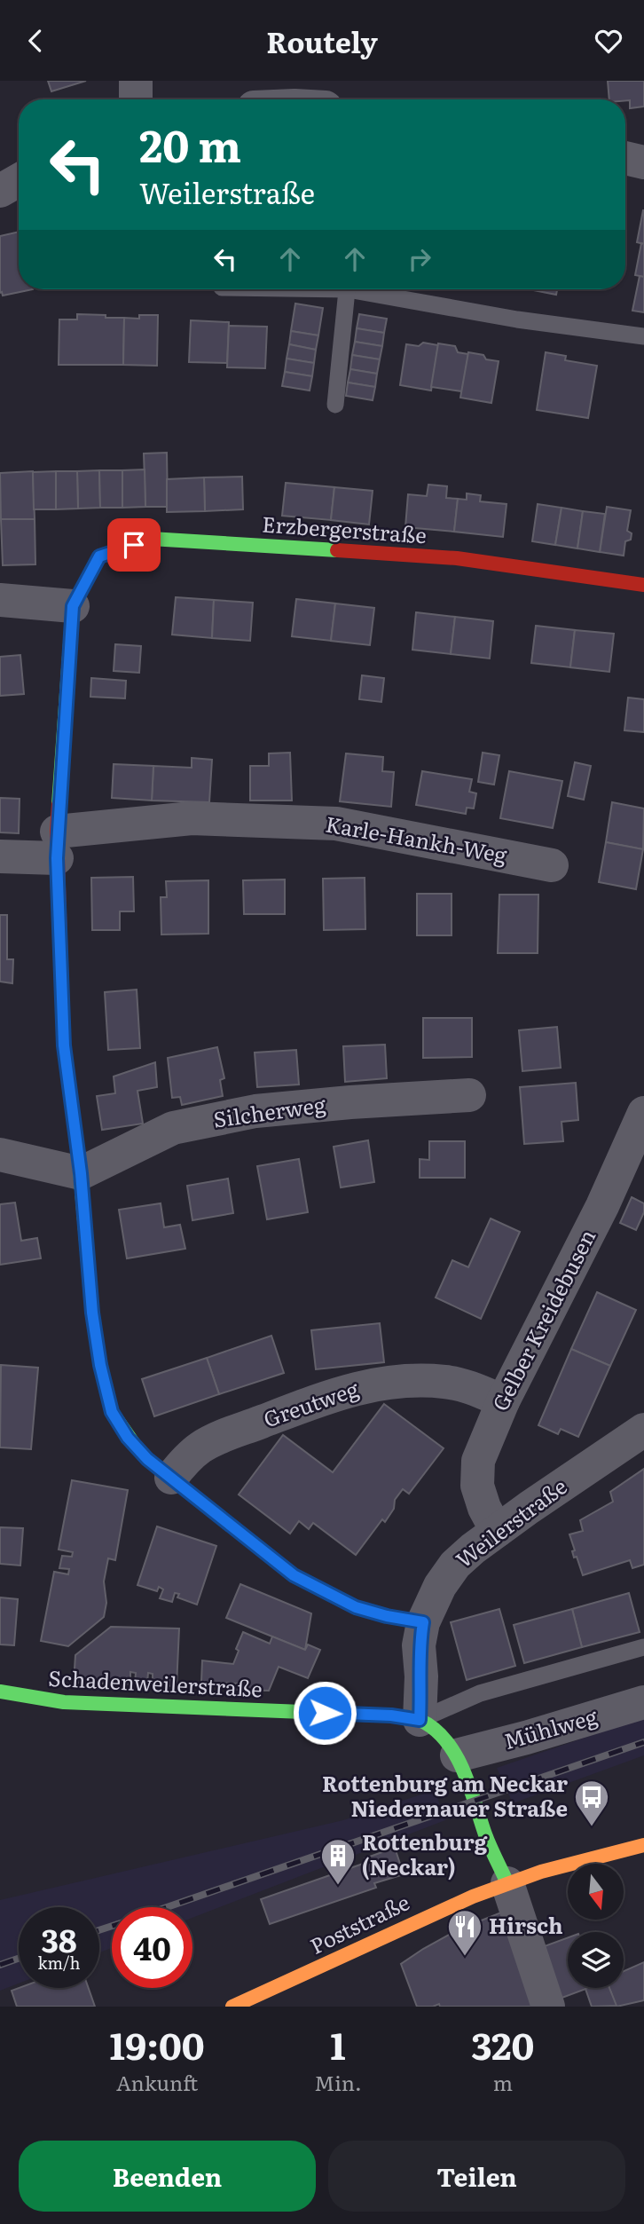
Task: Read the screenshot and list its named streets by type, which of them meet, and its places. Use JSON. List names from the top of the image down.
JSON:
{
  "streets": {
    "street": [
      "Erzbergerstraße",
      "Karle-Hankh-Weg",
      "Silcherweg",
      "Gelber Kreidebusen",
      "Greutweg",
      "Weilerstraße",
      "Schadenweilerstraße",
      "Mühlweg",
      "Poststraße"
    ]
  },
  "crossings": [
    ["Gelber Kreidebusen", "Greutweg"],
    ["Gelber Kreidebusen", "Weilerstraße"],
    ["Weilerstraße", "Schadenweilerstraße"]
  ],
  "places": {
    "bus stop": ["Rottenburg am Neckar Niedernauer Straße"],
    "building": ["Rottenburg (Neckar)"],
    "restaurant": ["Hirsch"]
  },
  "north": "bottom",
  "page": {
    "header": "Routely",
    "turn": ["20 m", "Weilerstraße"],
    "speed": "38 km/h",
    "limit": "40",
    "eta": [
      "19:00",
      "Ankunft",
      "1",
      "Min.",
      "320",
      "m"
    ],
    "buttons": ["Beenden", "Teilen"]
  }
}
